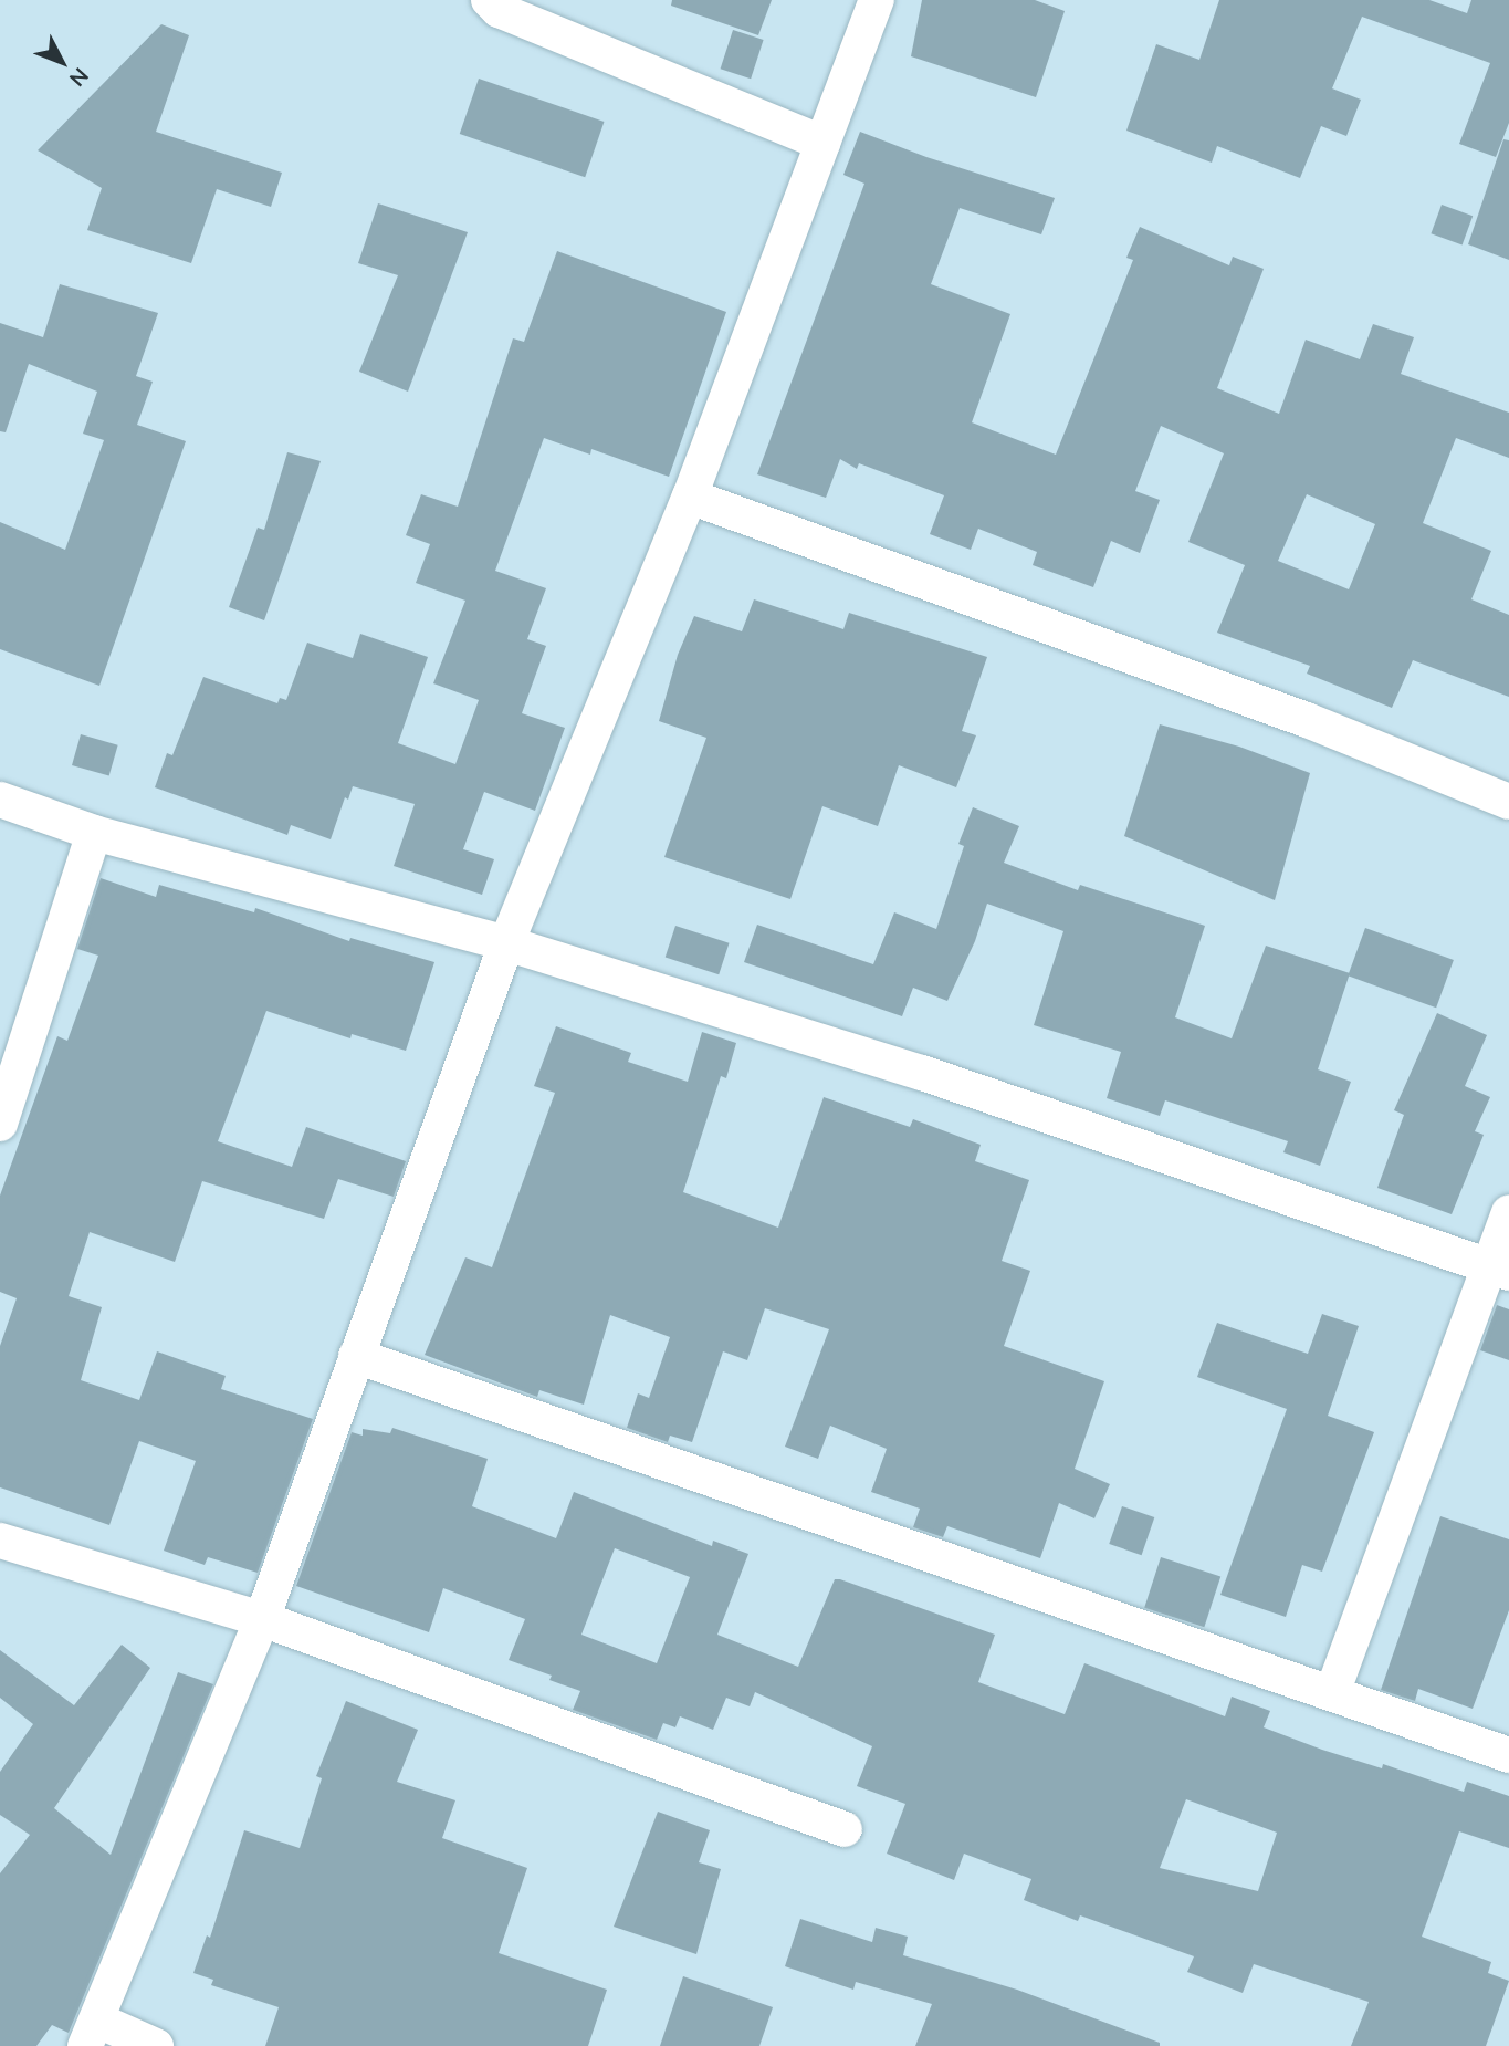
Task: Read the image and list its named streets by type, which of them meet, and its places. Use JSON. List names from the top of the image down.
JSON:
{
  "north": "bottom right"
}
